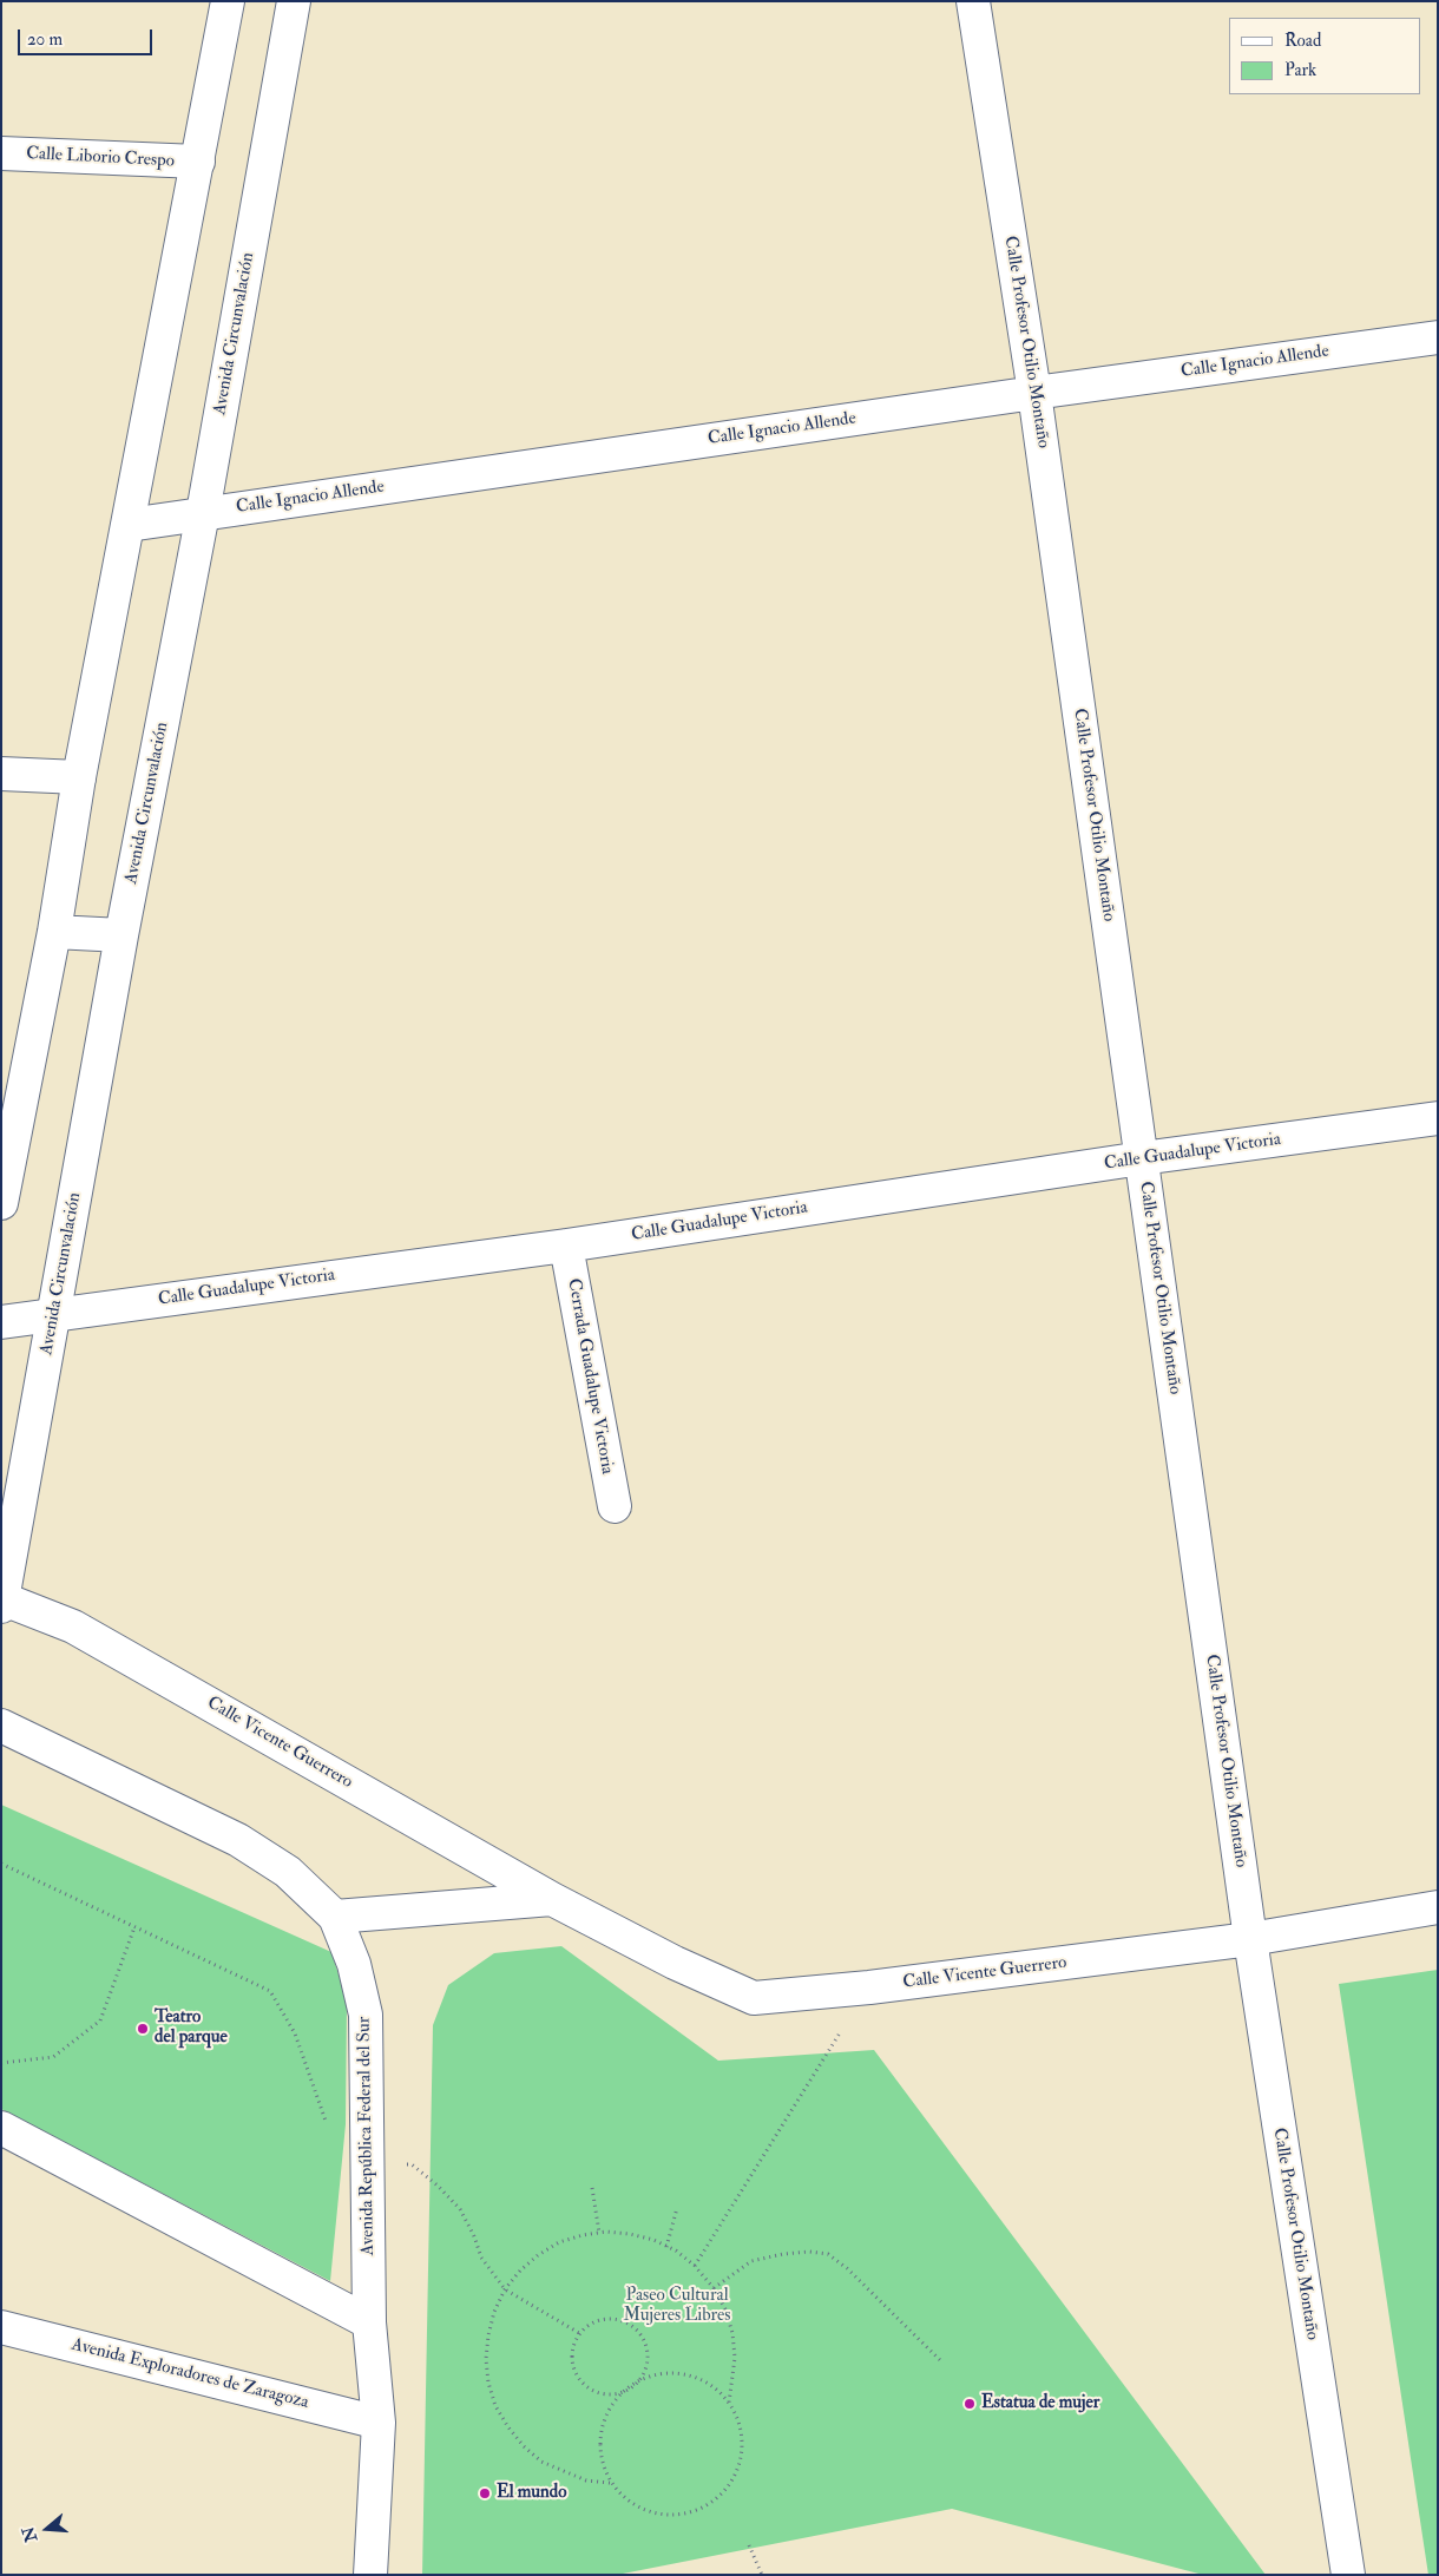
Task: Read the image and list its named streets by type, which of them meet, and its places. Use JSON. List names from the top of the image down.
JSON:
{
  "streets": {
    "street": [
      "Calle Liborio Crespo",
      "Avenida Circunvalación",
      "Calle Profesor Otilio Montaño",
      "Calle Ignacio Allende",
      "Calle Guadalupe Victoria",
      "Cerrada Guadalupe Victoria",
      "Calle Vicente Guerrero",
      "Avenida República Federal del Sur",
      "Avenida Exploradores de Zaragoza"
    ]
  },
  "crossings": [
    ["Avenida Circunvalación", "Calle Ignacio Allende"],
    ["Avenida Circunvalación", "Calle Guadalupe Victoria"],
    ["Avenida Circunvalación", "Calle Vicente Guerrero"],
    ["Calle Profesor Otilio Montaño", "Calle Ignacio Allende"],
    ["Calle Profesor Otilio Montaño", "Calle Guadalupe Victoria"],
    ["Calle Profesor Otilio Montaño", "Calle Vicente Guerrero"],
    ["Calle Guadalupe Victoria", "Cerrada Guadalupe Victoria"],
    ["Avenida República Federal del Sur", "Avenida Exploradores de Zaragoza"]
  ],
  "parks": ["Paseo Cultural Mujeres Libres"],
  "places": ["Teatro del parque", "Estatua de mujer", "El mundo"],
  "legend": ["Road", "Park"],
  "scale_bar": "20 m",
  "north": "left"
}
